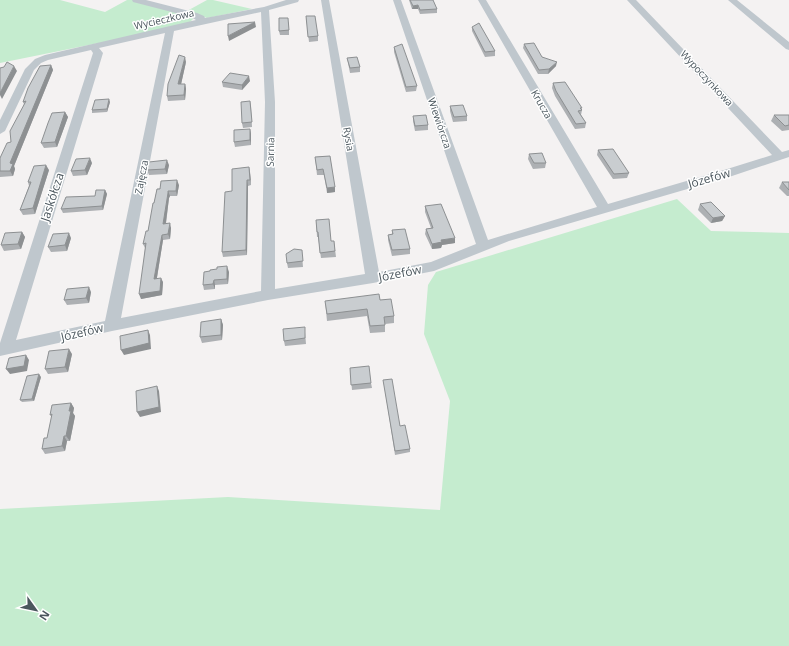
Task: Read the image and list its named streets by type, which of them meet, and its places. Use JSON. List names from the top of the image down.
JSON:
{
  "streets": {
    "street": [
      "Wycieczkowa",
      "Wypoczynkowa",
      "Krucza",
      "Wiewiórcza",
      "Rysia",
      "Sarnia",
      "Zajęcza",
      "Józefów",
      "Jaskółcza"
    ]
  },
  "crossings": [
    ["Wycieczkowa", "Sarnia"],
    ["Wycieczkowa", "Zajęcza"],
    ["Wycieczkowa", "Jaskółcza"],
    ["Wypoczynkowa", "Józefów"],
    ["Krucza", "Józefów"],
    ["Wiewiórcza", "Józefów"],
    ["Rysia", "Józefów"],
    ["Sarnia", "Józefów"],
    ["Zajęcza", "Józefów"],
    ["Józefów", "Jaskółcza"]
  ],
  "north": "bottom right"
}
